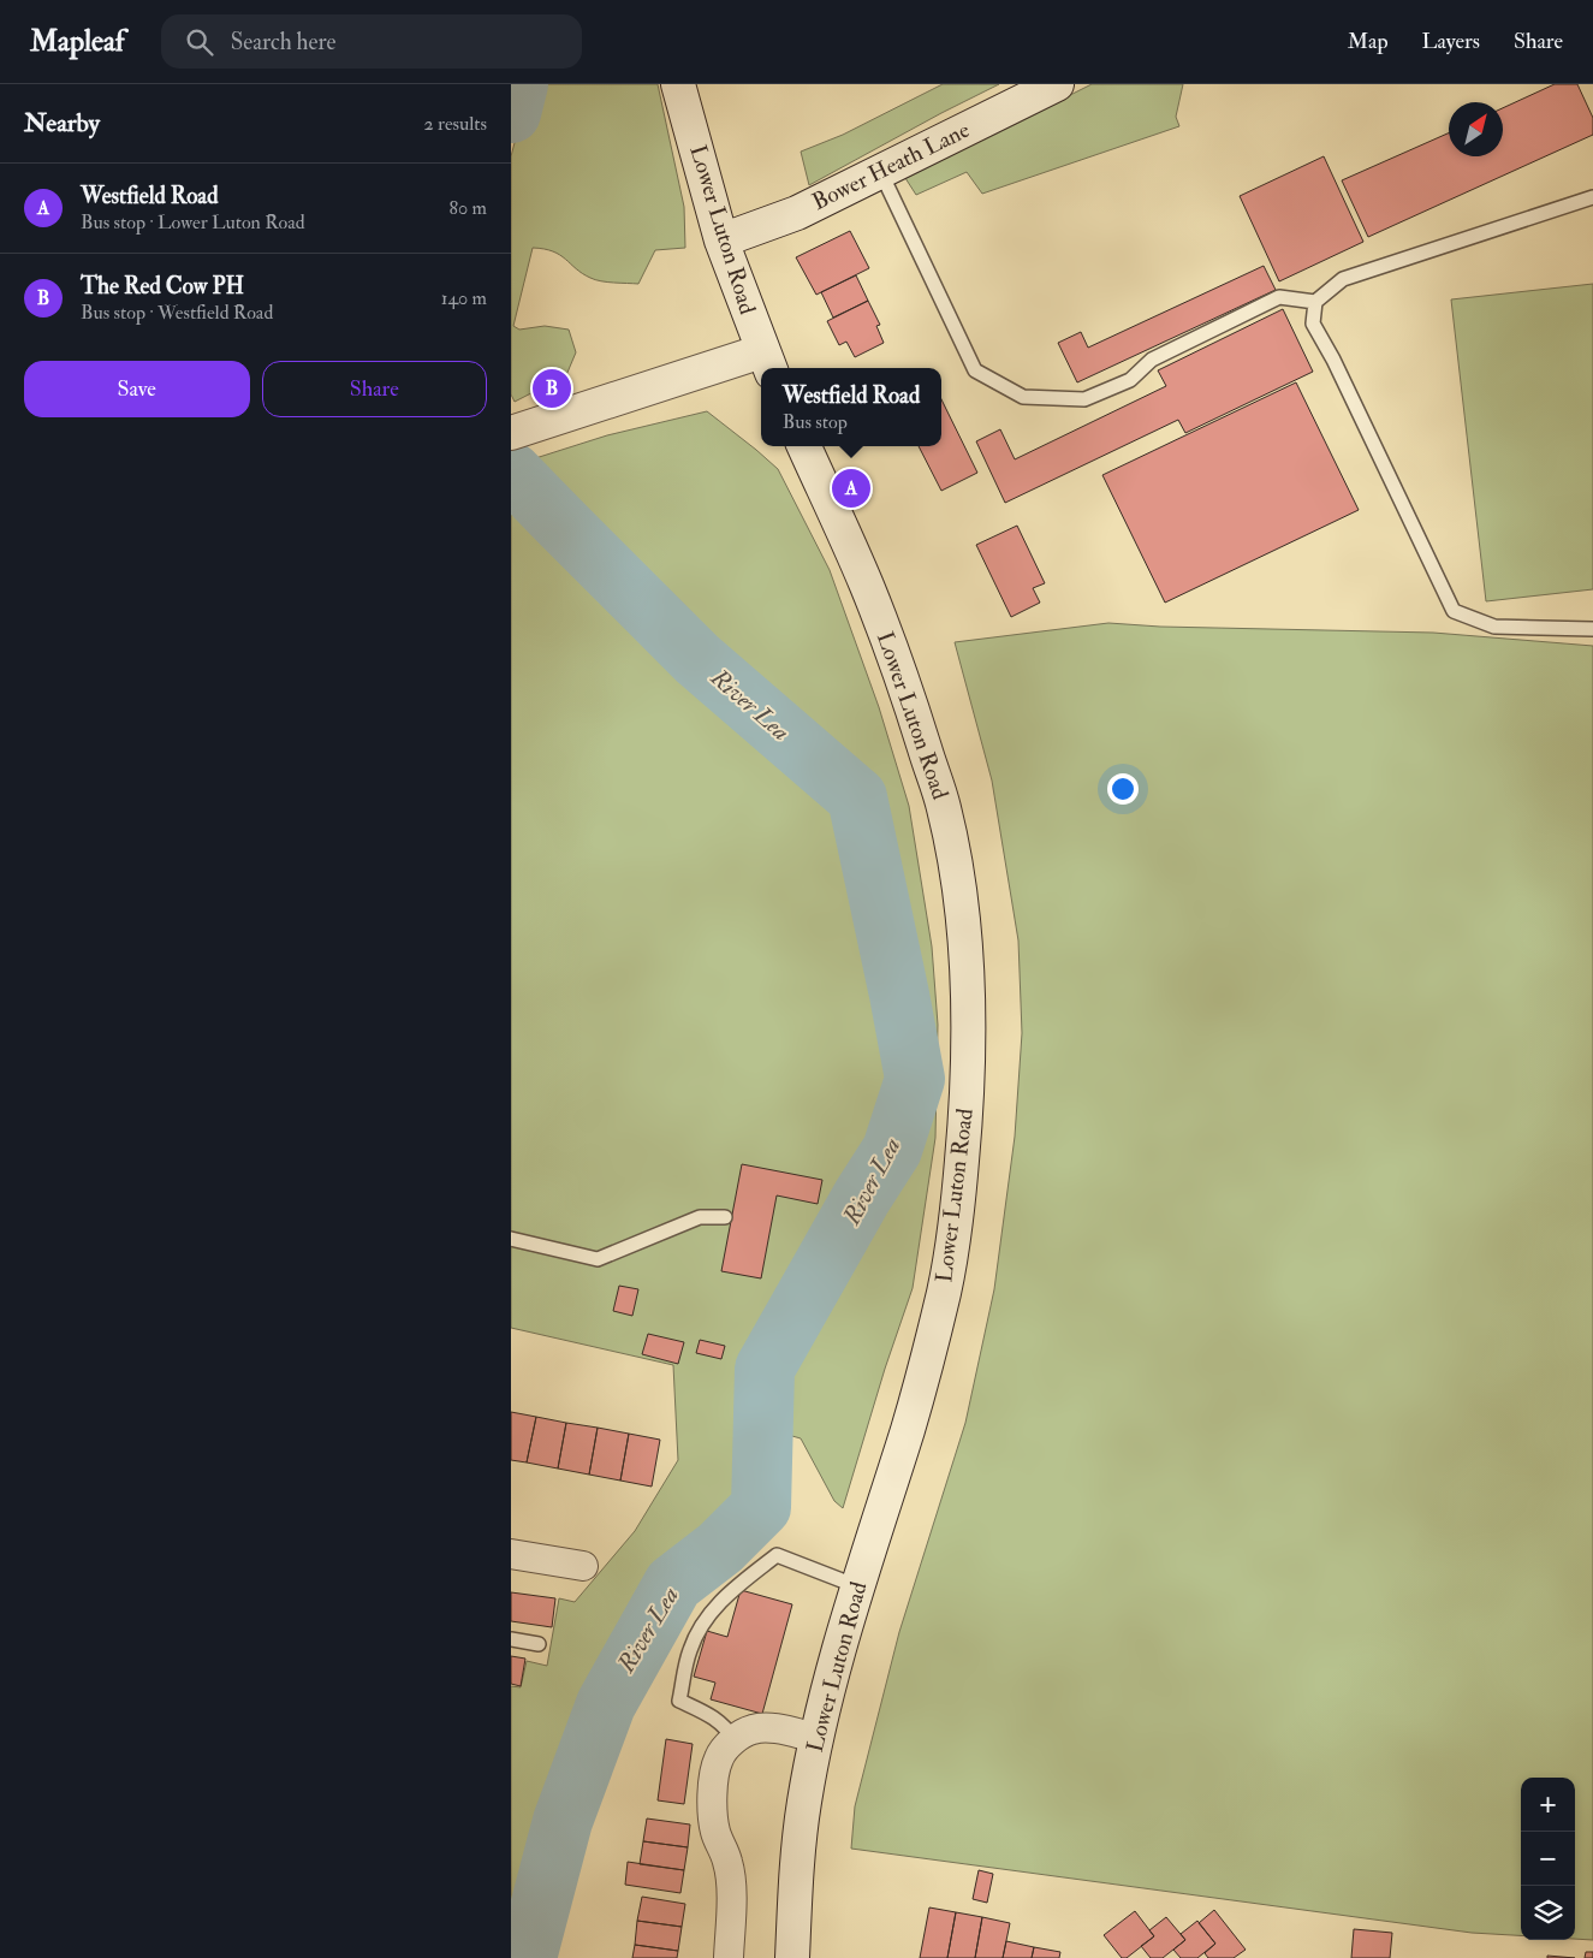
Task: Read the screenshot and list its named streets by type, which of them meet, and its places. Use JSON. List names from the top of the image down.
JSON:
{
  "streets": {
    "main road": ["Bower Heath Lane", "Lower Luton Road"]
  },
  "crossings": [
    ["Bower Heath Lane", "Lower Luton Road"]
  ],
  "water": ["River Lea"],
  "north": "top right",
  "page": {
    "header": "Mapleaf",
    "search": "Search here",
    "nav": ["Map", "Layers", "Share"],
    "heading": ["Nearby", "2 results"],
    "list": [
      {
        "mark": "A",
        "name": "Westfield Road",
        "note": "Bus stop · Lower Luton Road",
        "value": "80 m"
      },
      {
        "mark": "B",
        "name": "The Red Cow PH",
        "note": "Bus stop · Westfield Road",
        "value": "140 m"
      }
    ],
    "buttons": ["Save", "Share"],
    "pins": ["B", "A"],
    "popup": ["Westfield Road", "Bus stop"],
    "map_buttons": ["+", "−"]
  }
}
